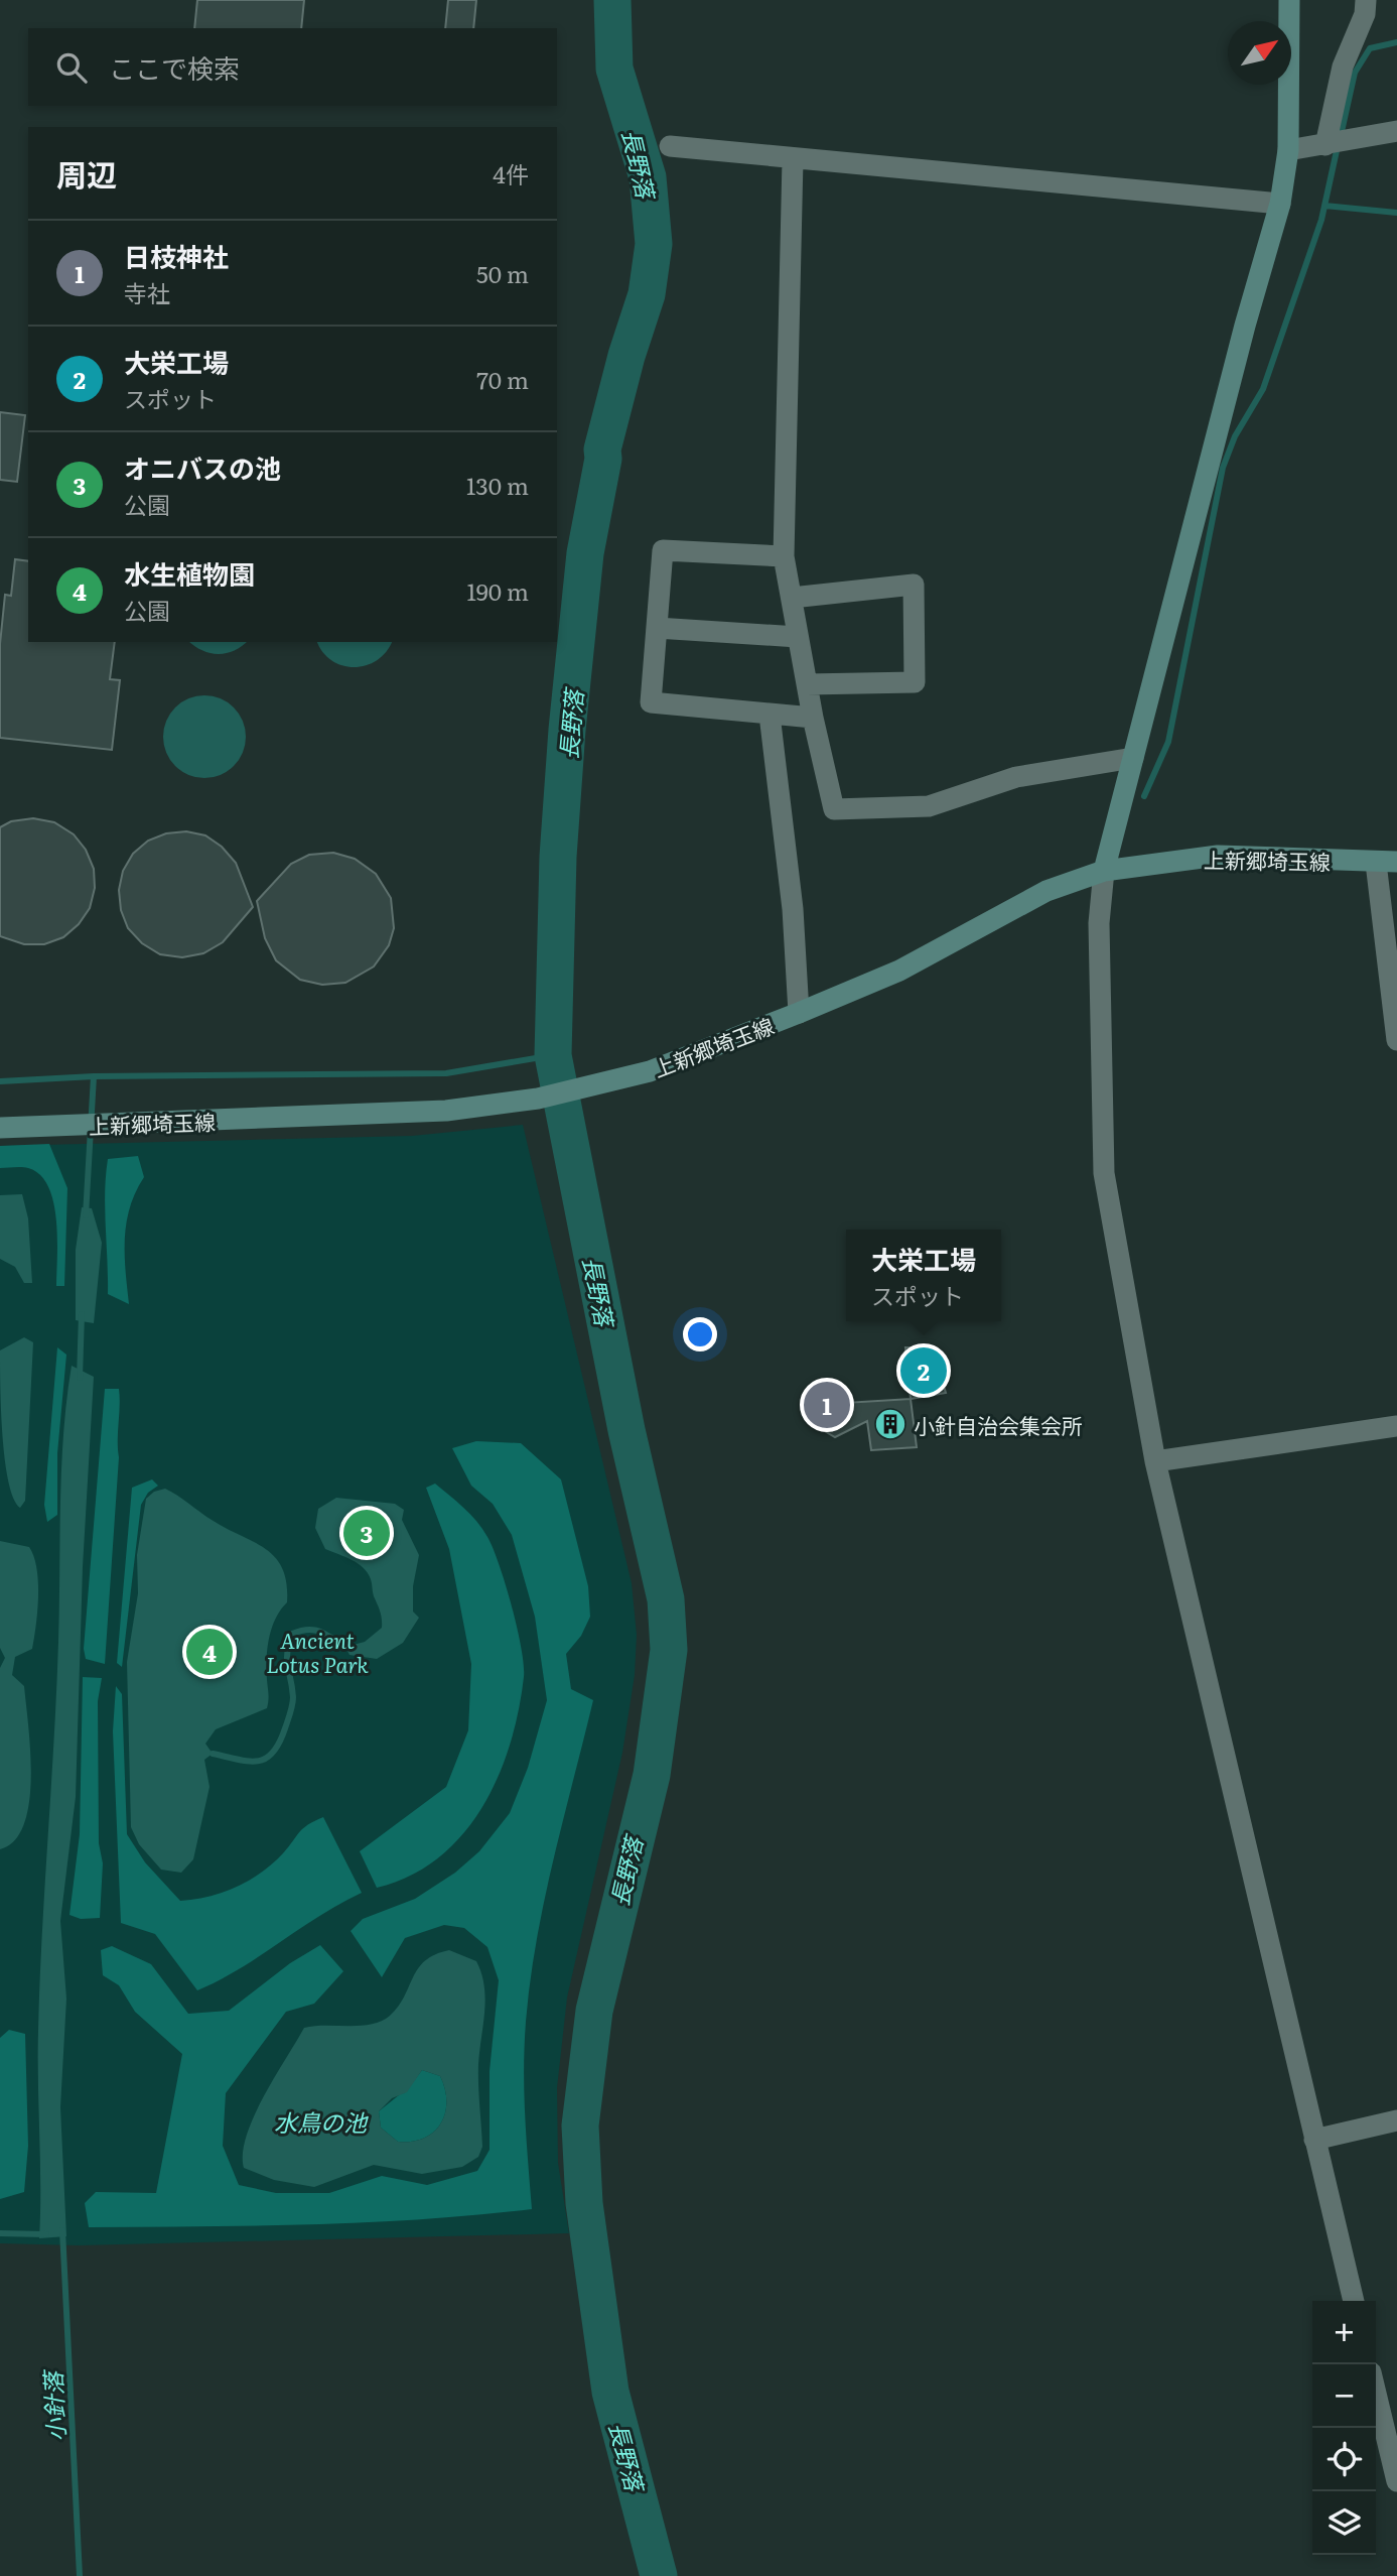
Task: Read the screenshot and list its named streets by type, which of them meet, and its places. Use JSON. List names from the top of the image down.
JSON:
{
  "streets": {
    "main road": ["上新郷埼玉線"]
  },
  "water": ["長野落", "水鳥の池", "小針落"],
  "parks": ["Ancient Lotus Park"],
  "places": {
    "building": ["小針自治会集会所"]
  },
  "north": "top right",
  "page": {
    "search": "ここで検索",
    "heading": ["周辺", "4件"],
    "list": [
      {
        "mark": "1",
        "name": "日枝神社",
        "note": "寺社",
        "value": "50 m"
      },
      {
        "mark": "2",
        "name": "大栄工場",
        "note": "スポット",
        "value": "70 m"
      },
      {
        "mark": "3",
        "name": "オニバスの池",
        "note": "公園",
        "value": "130 m"
      },
      {
        "mark": "4",
        "name": "水生植物園",
        "note": "公園",
        "value": "190 m"
      }
    ],
    "popup": ["大栄工場", "スポット"],
    "pins": [
      "2",
      "1",
      "3",
      "4"
    ],
    "map_buttons": ["+", "−"]
  }
}
